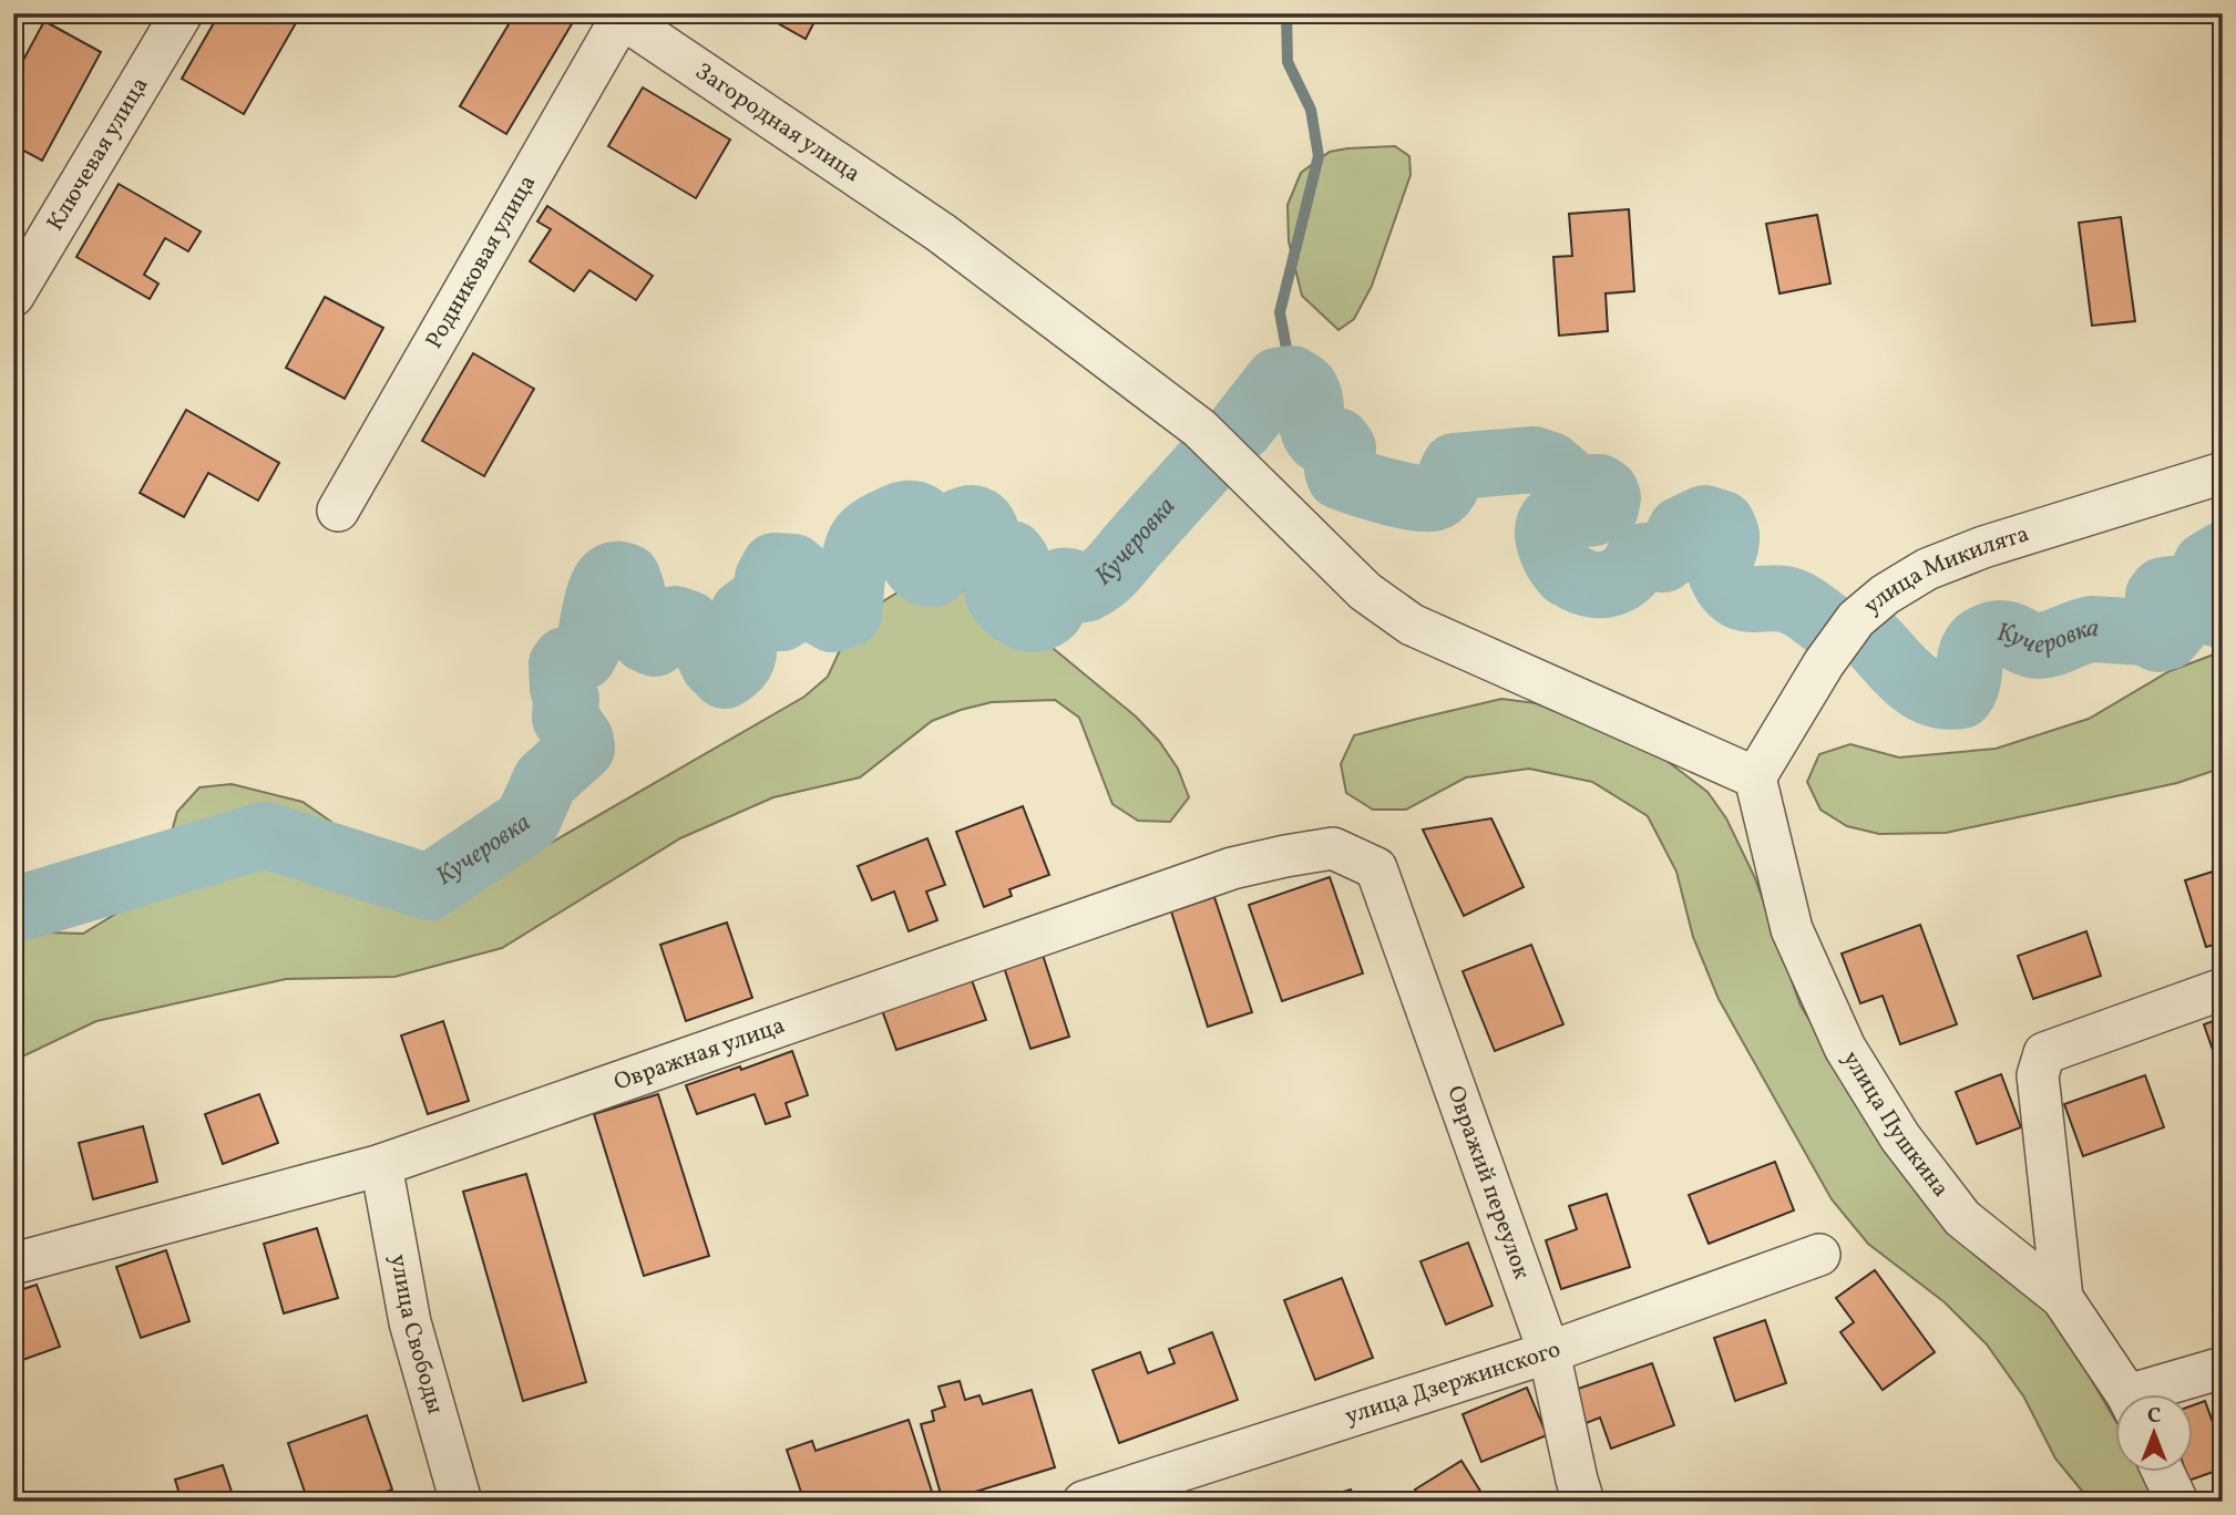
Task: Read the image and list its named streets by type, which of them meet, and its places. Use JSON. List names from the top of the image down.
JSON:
{
  "streets": {
    "street": [
      "Загородная улица",
      "Ключевая улица",
      "Родниковая улица",
      "улица Микилята",
      "Овражная улица",
      "улица Пушкина",
      "Овражий переулок",
      "улица Свободы",
      "улица Дзержинского"
    ]
  },
  "crossings": [
    ["Загородная улица", "Родниковая улица"],
    ["Загородная улица", "улица Микилята"],
    ["Загородная улица", "улица Пушкина"],
    ["улица Микилята", "улица Пушкина"],
    ["Овражная улица", "Овражий переулок"],
    ["Овражная улица", "улица Свободы"],
    ["Овражий переулок", "улица Дзержинского"]
  ],
  "water": ["Кучеровка"],
  "north": "top"
}
